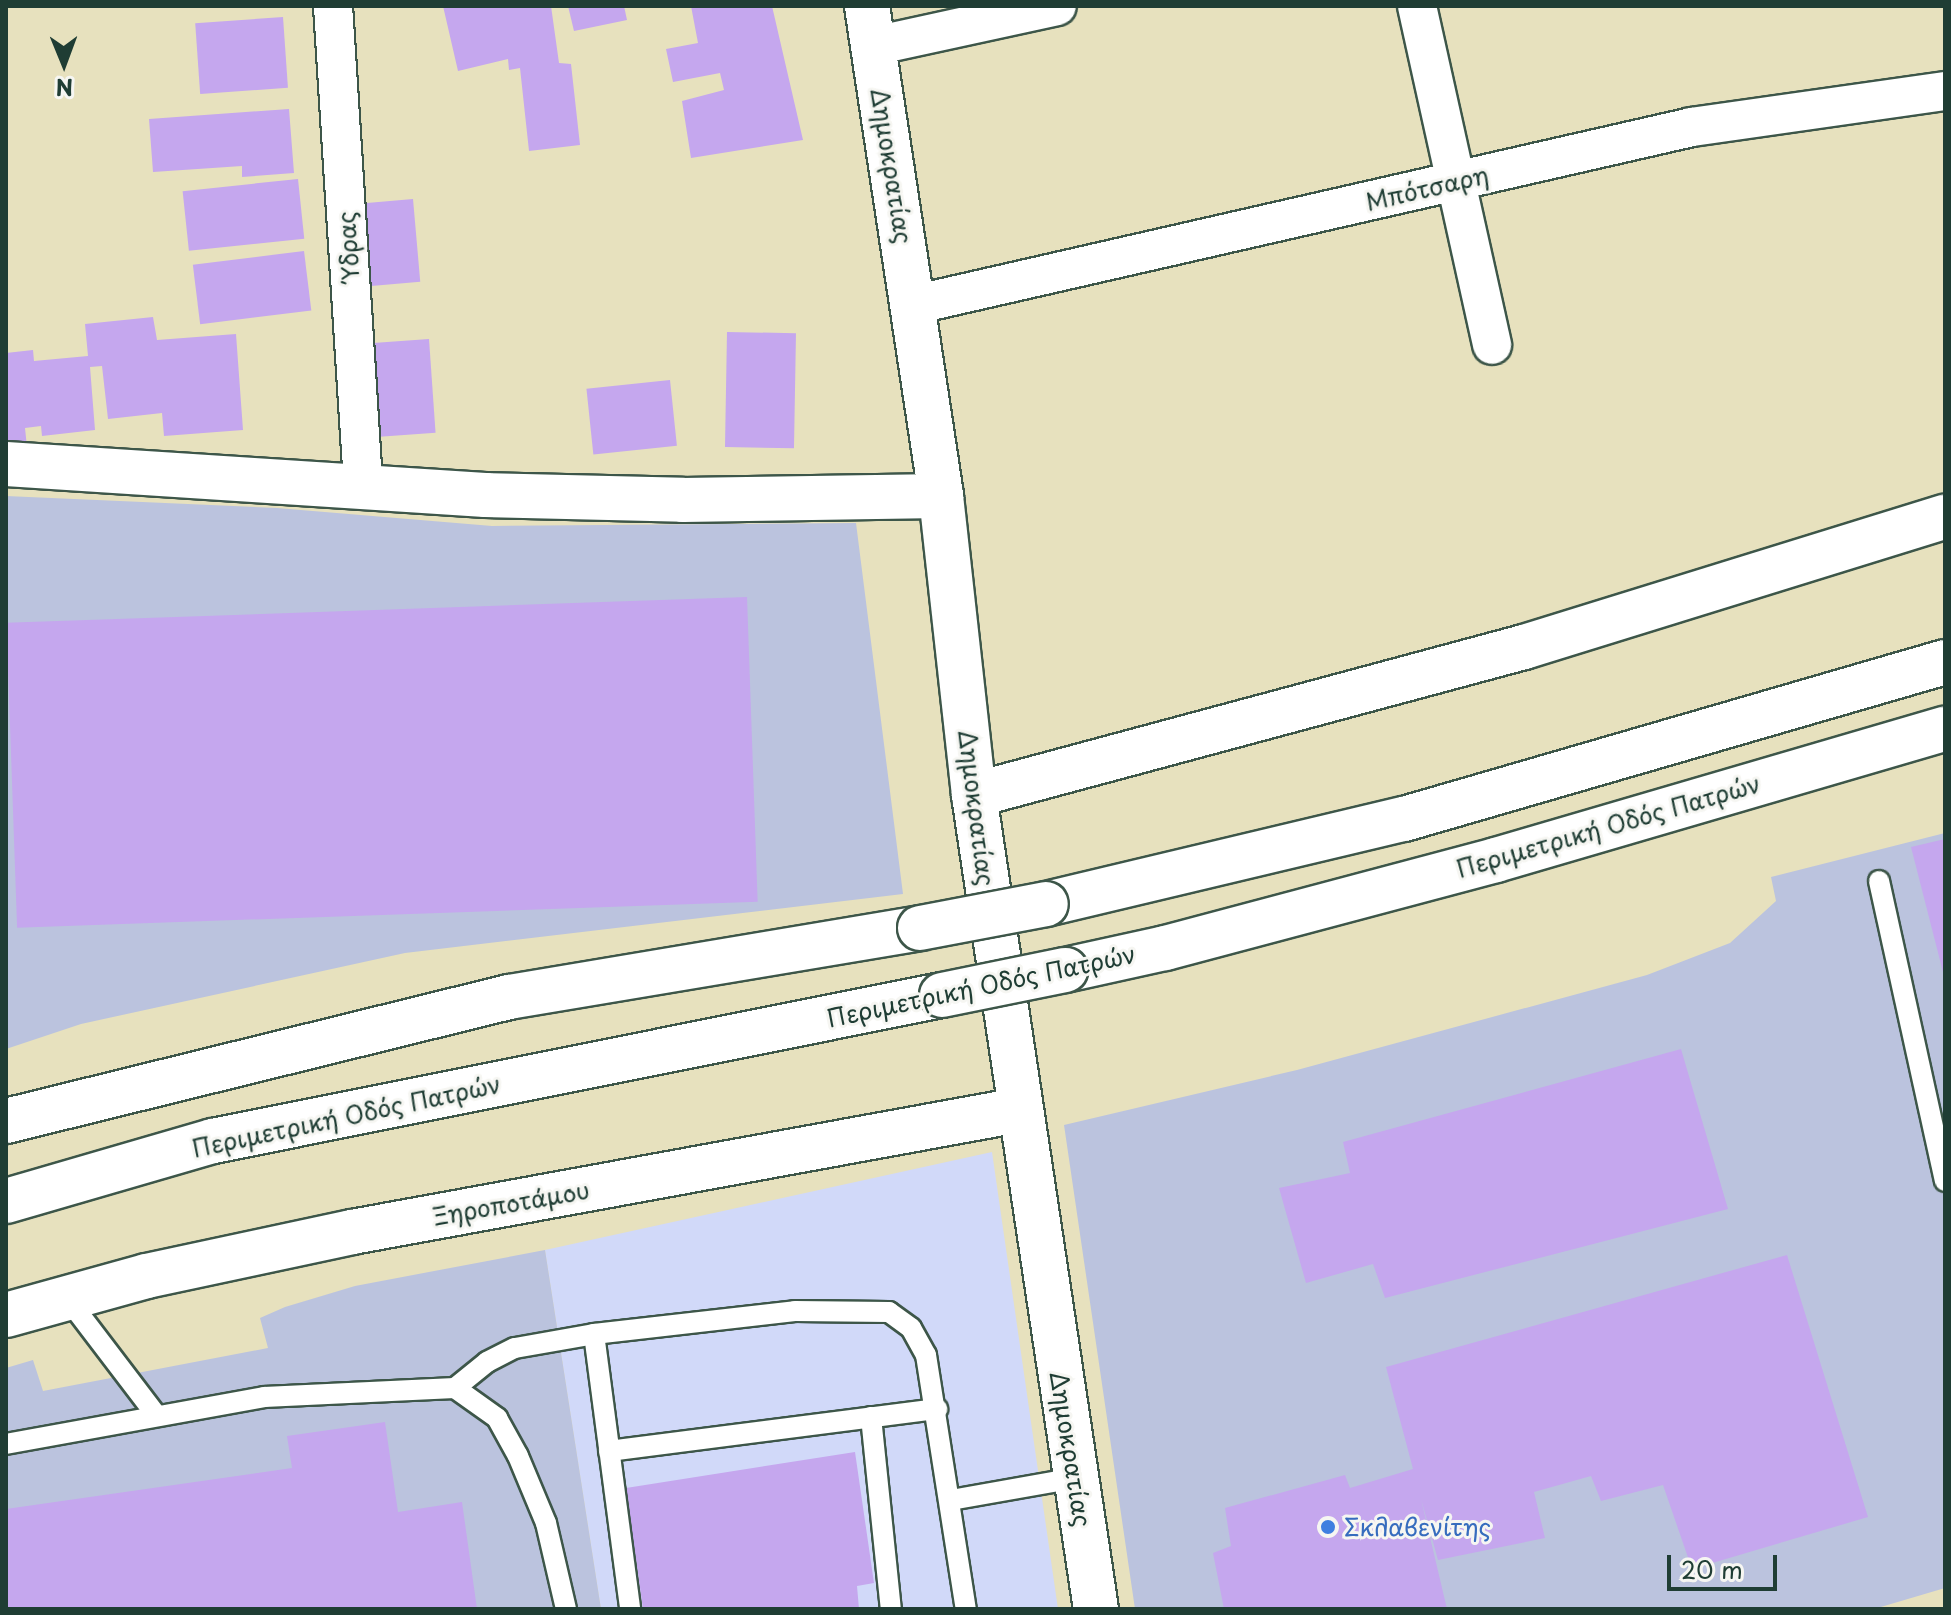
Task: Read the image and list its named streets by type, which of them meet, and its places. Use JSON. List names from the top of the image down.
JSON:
{
  "streets": {
    "main road": ["Δημοκρατίας", "Περιμετρική Οδός Πατρών", "Ξηροποτάμου"],
    "street": ["Μπότσαρη", "Ύδρας"]
  },
  "crossings": [
    ["Δημοκρατίας", "Μπότσαρη"],
    ["Δημοκρατίας", "Ξηροποτάμου"]
  ],
  "places": ["Σκλαβενίτης"],
  "scale_bar": "20 m",
  "north": "bottom"
}
